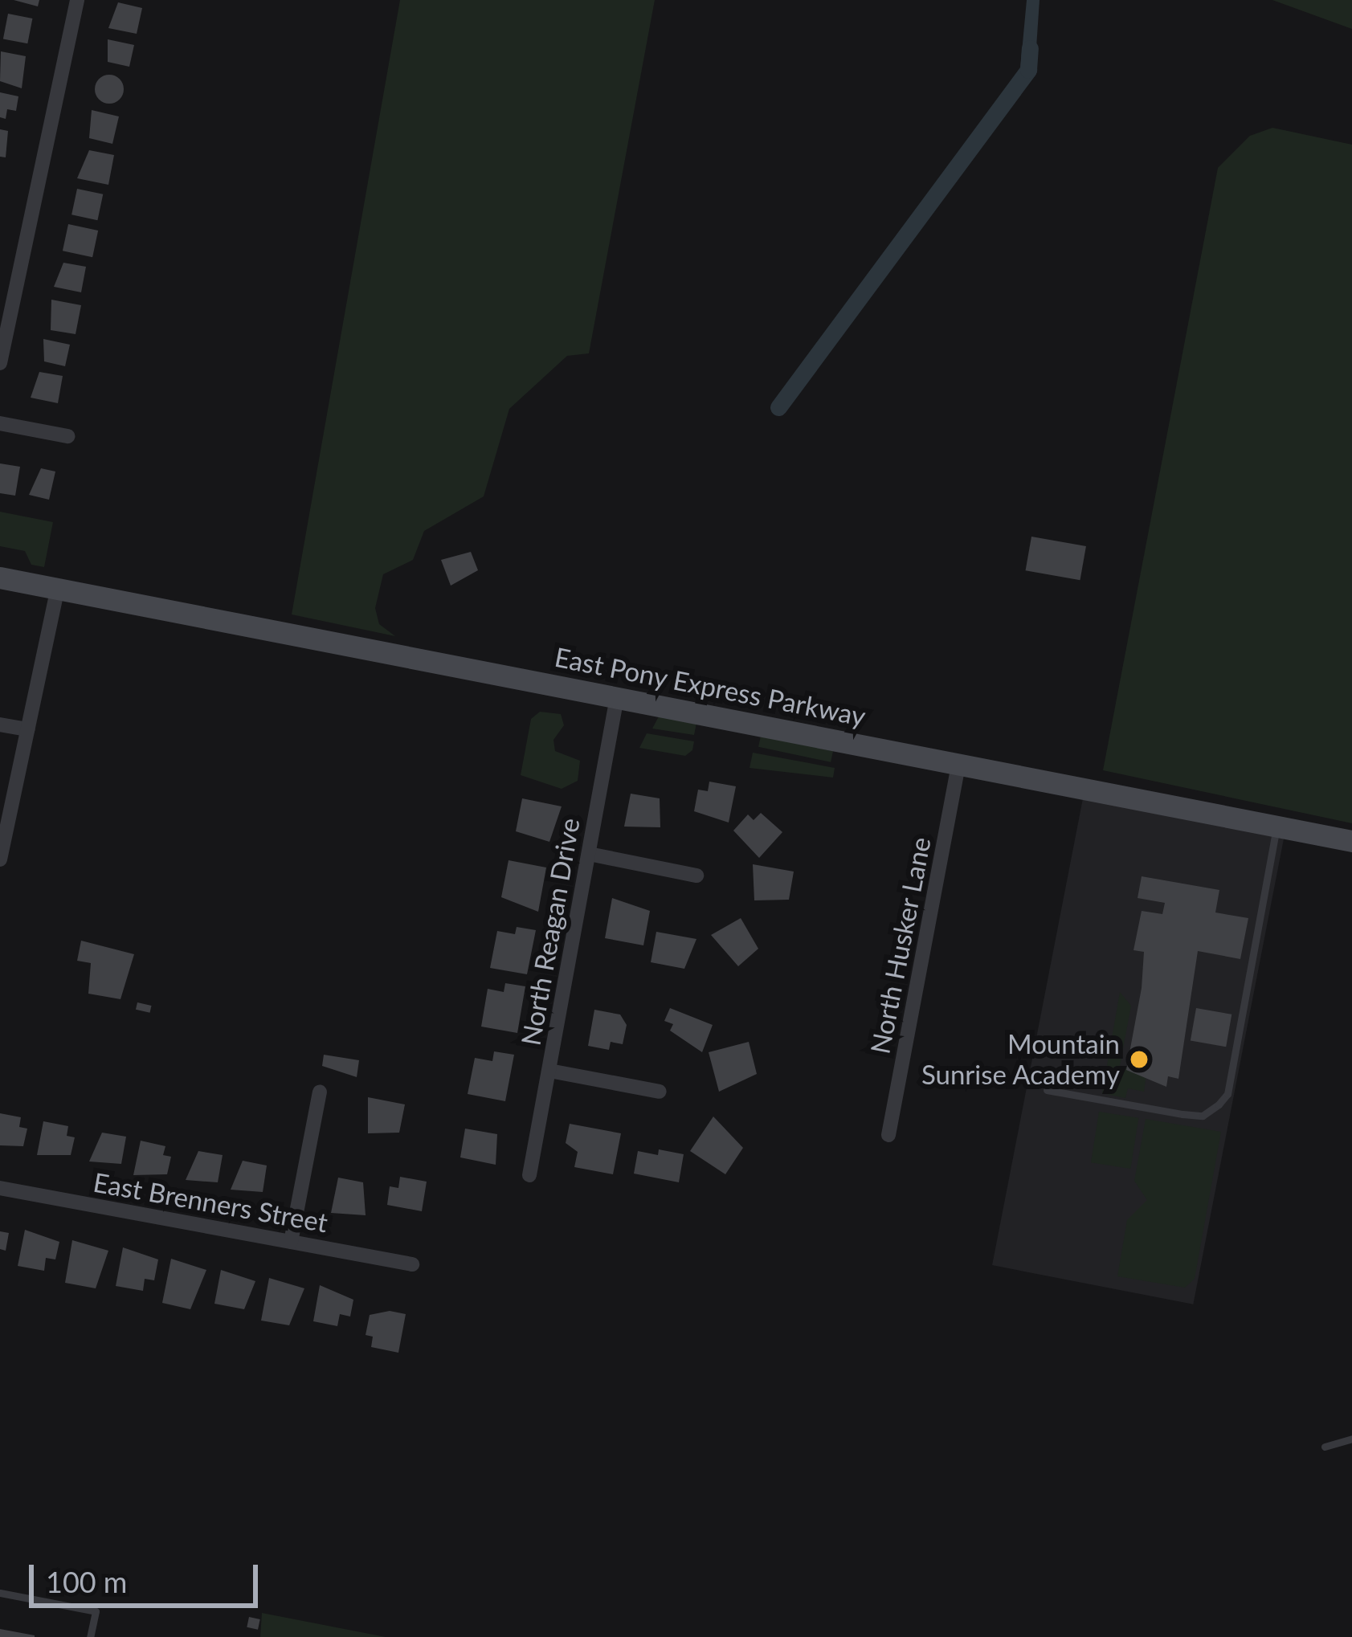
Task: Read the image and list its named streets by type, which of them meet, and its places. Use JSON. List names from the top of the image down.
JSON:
{
  "streets": {
    "street": [
      "East Pony Express Parkway",
      "North Reagan Drive",
      "North Husker Lane",
      "East Brenners Street"
    ]
  },
  "crossings": [
    ["East Pony Express Parkway", "North Reagan Drive"],
    ["East Pony Express Parkway", "North Husker Lane"]
  ],
  "places": ["Mountain Sunrise Academy"],
  "scale_bar": "100 m"
}
